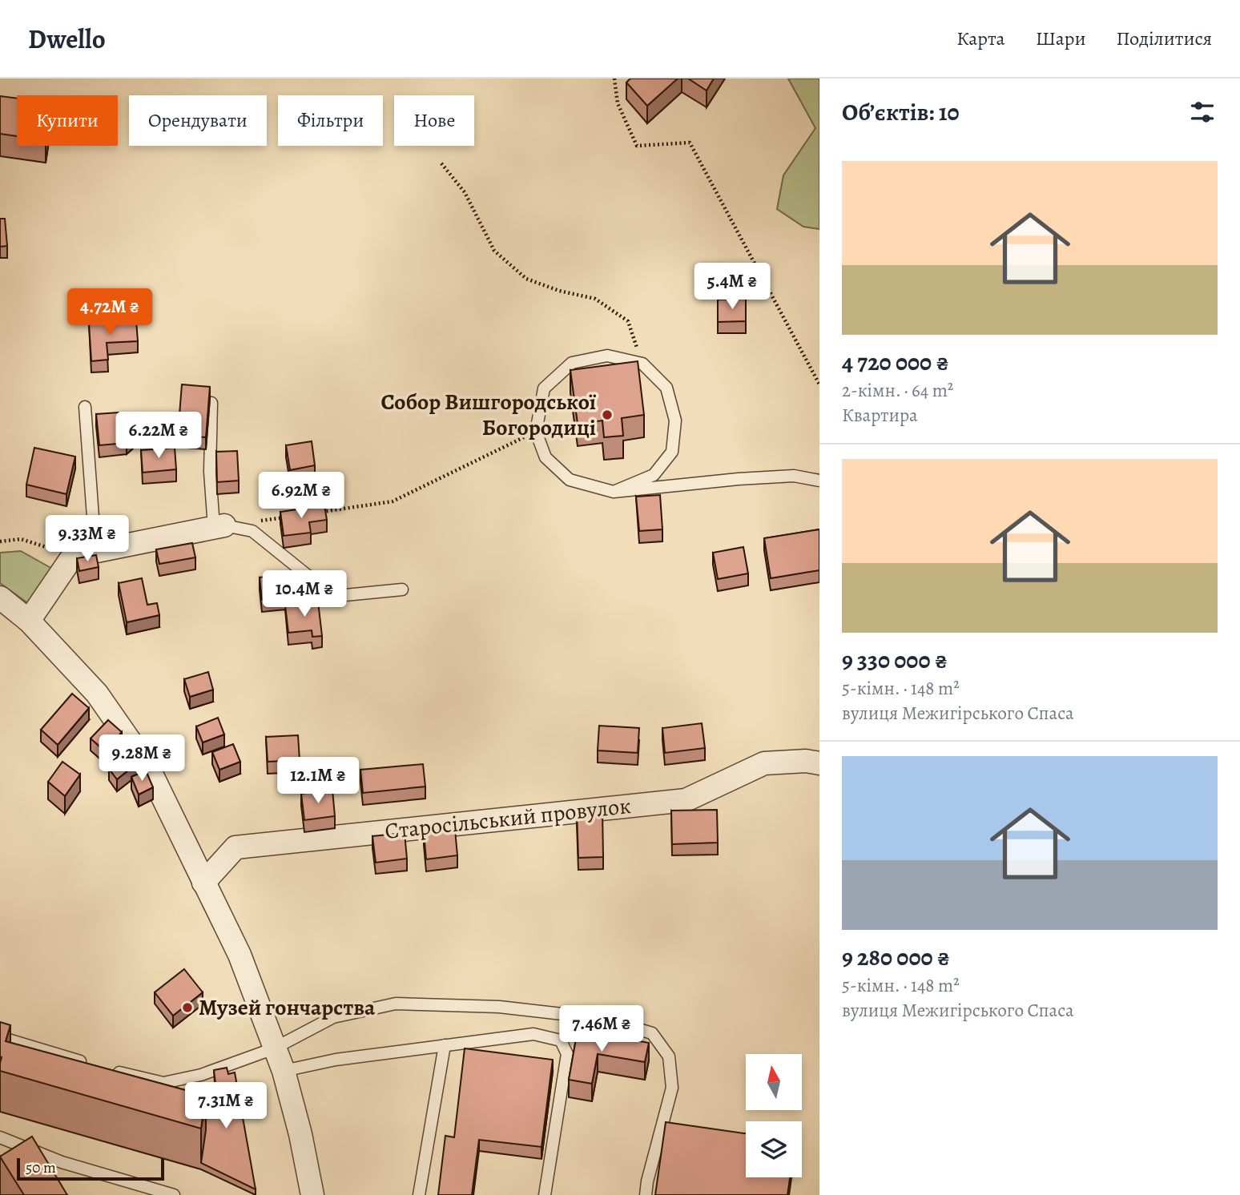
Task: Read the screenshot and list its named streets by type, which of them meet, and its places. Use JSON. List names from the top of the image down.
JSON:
{
  "streets": {
    "street": ["Старосільський провулок"]
  },
  "places": ["Собор Вишгородської Богородиці", "Музей гончарства"],
  "scale_bar": "50 m",
  "north": "top",
  "page": {
    "header": "Dwello",
    "nav": ["Карта", "Шари", "Поділитися"],
    "heading": "Об’єктів: 10",
    "chip": [
      "Купити",
      "Орендувати",
      "Фільтри",
      "Нове"
    ],
    "list": [
      {
        "name": "4 720 000 ₴",
        "note": "2-кімн. · 64 m² · Квартира"
      },
      {
        "name": "9 330 000 ₴",
        "note": "5-кімн. · 148 m² · вулиця Межигірського Спаса"
      },
      {
        "name": "9 280 000 ₴",
        "note": "5-кімн. · 148 m² · вулиця Межигірського Спаса"
      }
    ],
    "price": [
      "5.4M ₴",
      "4.72M ₴",
      "6.22M ₴",
      "6.92M ₴",
      "9.33M ₴",
      "10.4M ₴",
      "9.28M ₴",
      "12.1M ₴",
      "7.46M ₴",
      "7.31M ₴"
    ],
    "scale": "50 m"
  }
}
